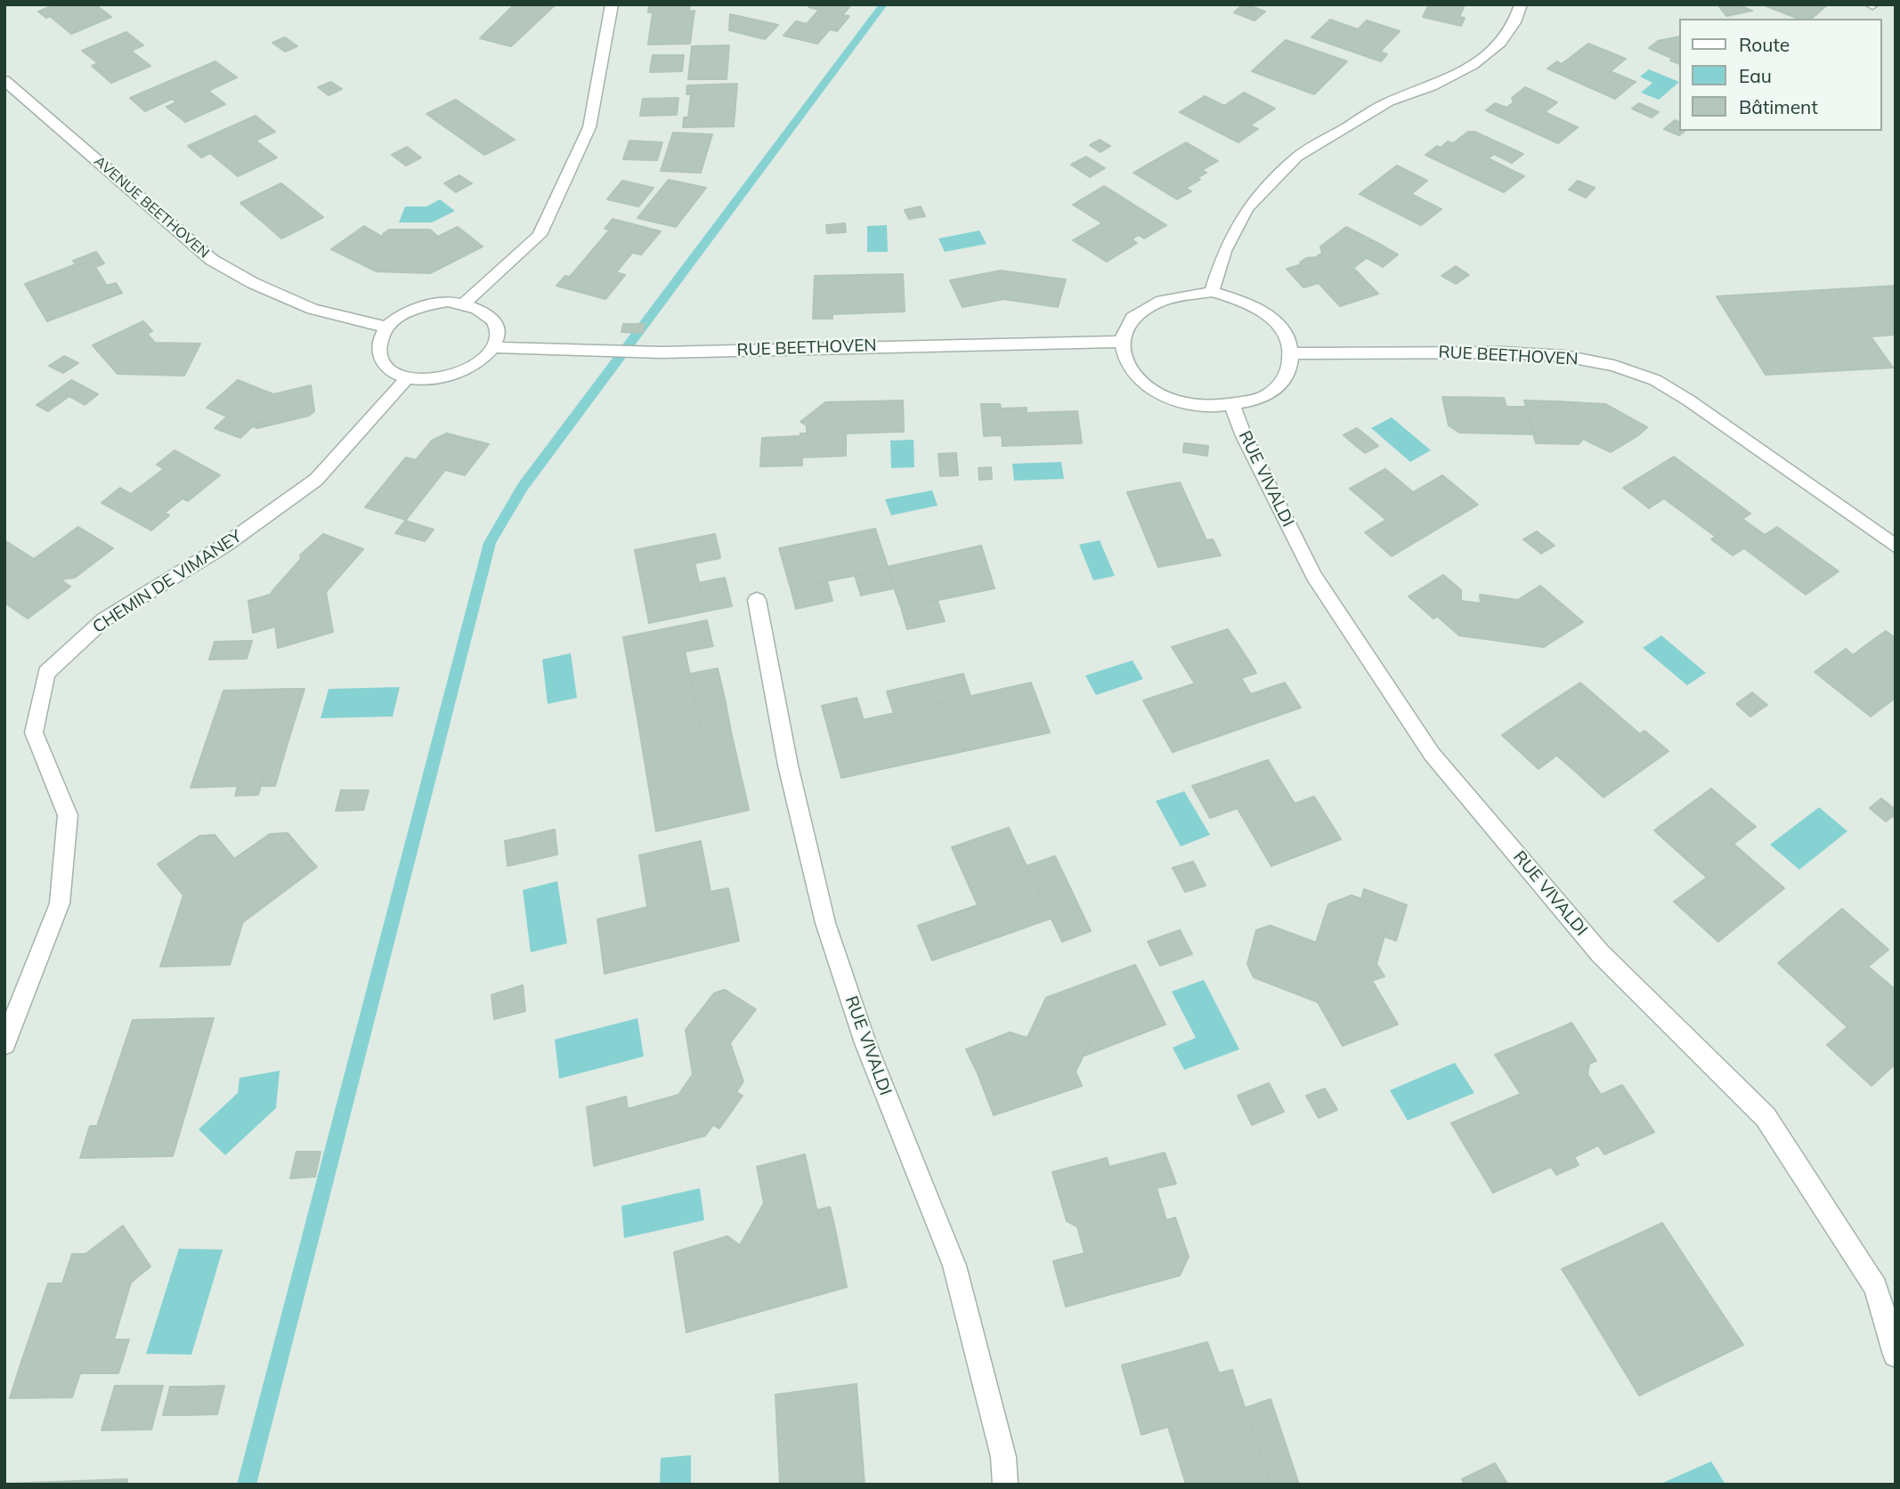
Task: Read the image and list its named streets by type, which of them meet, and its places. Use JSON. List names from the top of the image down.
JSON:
{
  "streets": {
    "street": [
      "AVENUE BEETHOVEN",
      "RUE BEETHOVEN",
      "RUE VIVALDI",
      "CHEMIN DE VIMANEY"
    ]
  },
  "crossings": [
    ["AVENUE BEETHOVEN", "RUE BEETHOVEN"],
    ["AVENUE BEETHOVEN", "CHEMIN DE VIMANEY"],
    ["RUE BEETHOVEN", "RUE VIVALDI"],
    ["RUE BEETHOVEN", "CHEMIN DE VIMANEY"]
  ],
  "legend": ["Route", "Eau", "Bâtiment"]
}
